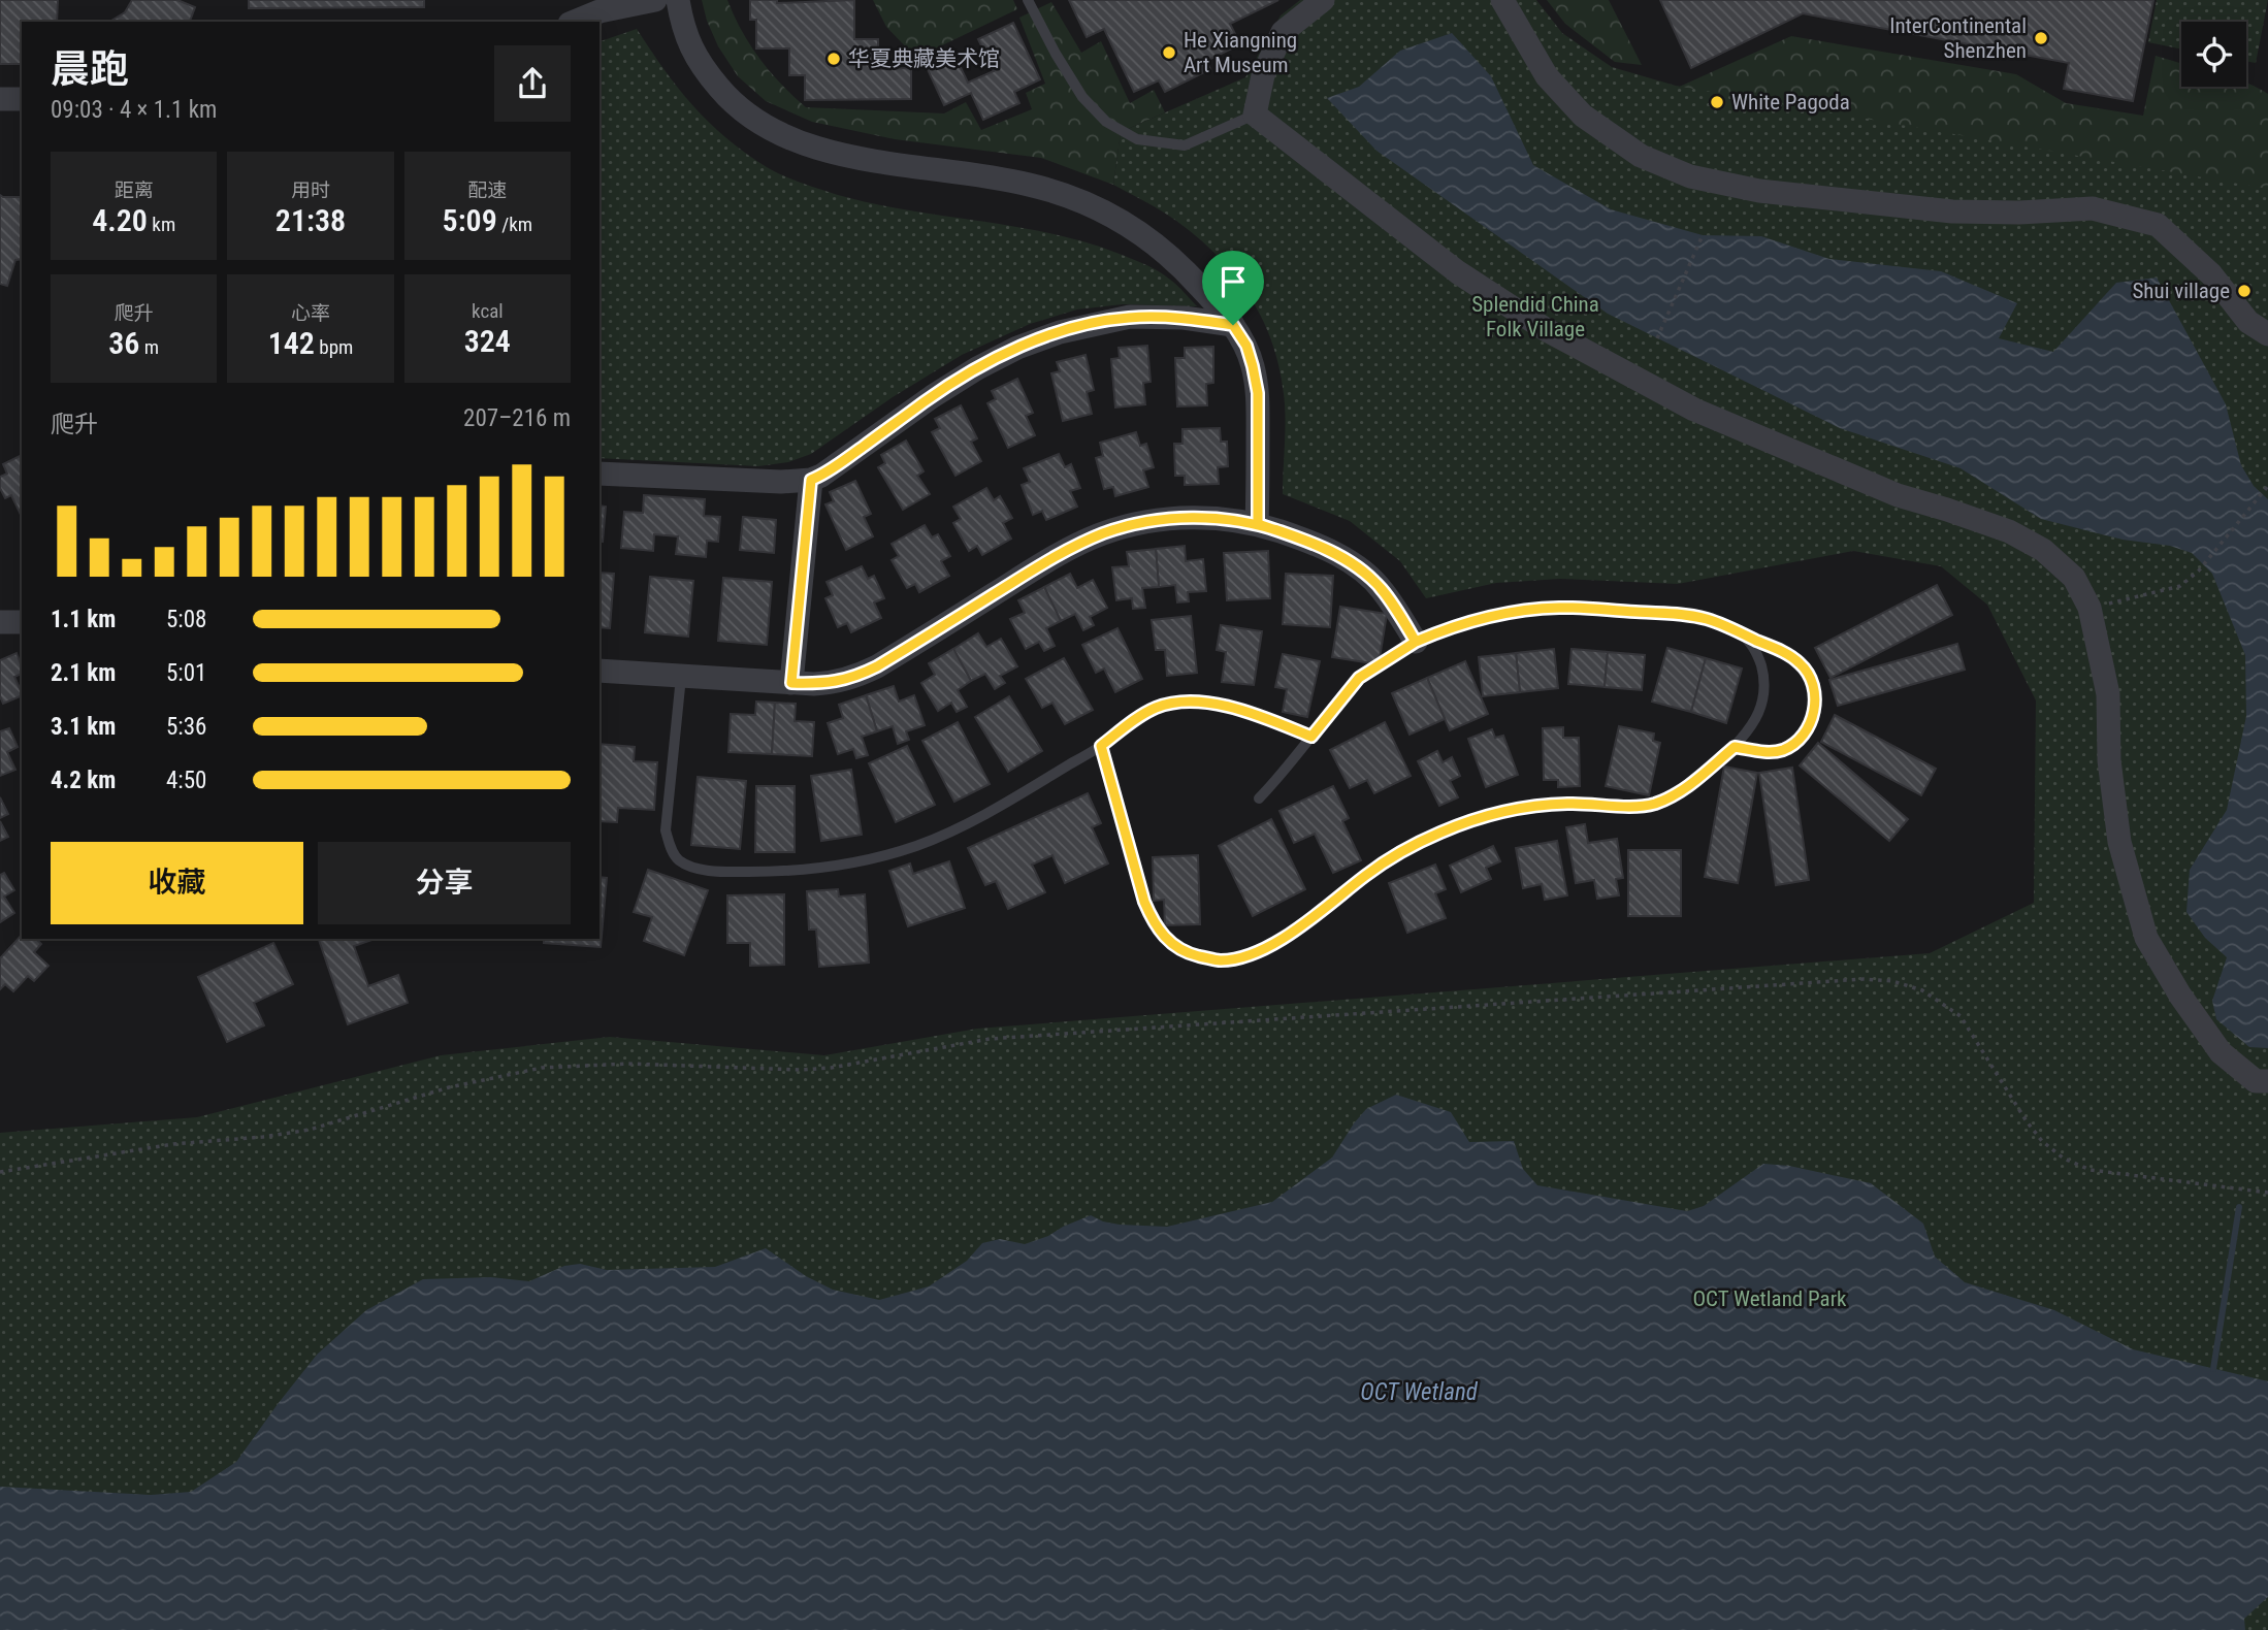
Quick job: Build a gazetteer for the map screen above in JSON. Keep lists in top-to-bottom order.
{
  "water": ["OCT Wetland"],
  "parks": ["Splendid China Folk Village", "OCT Wetland Park"],
  "places": [
    "InterContinental Shenzhen",
    "He Xiangning Art Museum",
    "华夏典藏美术馆",
    "White Pagoda",
    "Shui village"
  ],
  "page": {
    "heading": ["晨跑", "09:03 · 4 × 1.1 km"],
    "stats": [
      ["距离", "4.20 km"],
      ["用时", "21:38"],
      ["配速", "5:09 /km"],
      ["爬升", "36 m"],
      ["心率", "142 bpm"],
      ["kcal", "324"]
    ],
    "chart": ["爬升", "207–216 m"],
    "list": [
      {
        "name": "1.1 km",
        "note": "5:08"
      },
      {
        "name": "2.1 km",
        "note": "5:01"
      },
      {
        "name": "3.1 km",
        "note": "5:36"
      },
      {
        "name": "4.2 km",
        "note": "4:50"
      }
    ],
    "buttons": ["收藏", "分享"]
  }
}
